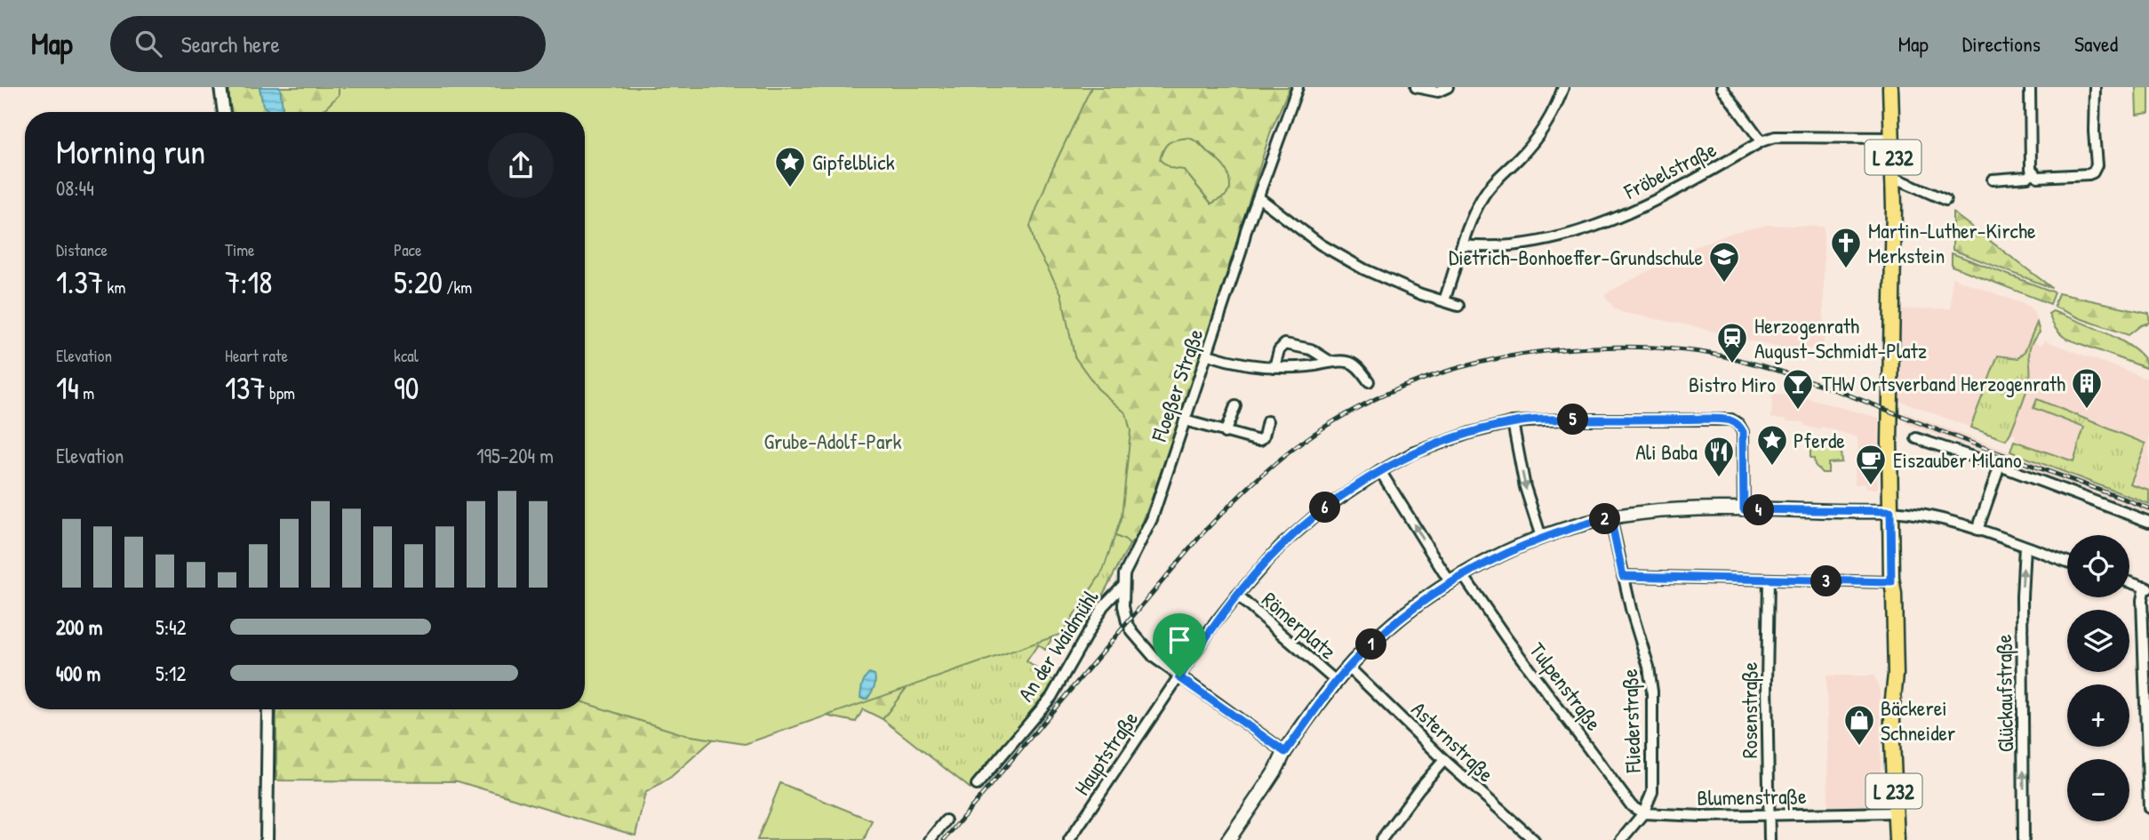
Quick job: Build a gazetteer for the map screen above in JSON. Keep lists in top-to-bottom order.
{
  "streets": {
    "main road": ["L 232"],
    "street": [
      "Fröbelstraße",
      "Floeßer Straße",
      "Römerplatz",
      "An der Waidmühl",
      "Tulpenstraße",
      "Glückaufstraße",
      "Rosenstraße",
      "Fliederstraße",
      "Asternstraße",
      "Hauptstraße",
      "Blumenstraße"
    ]
  },
  "crossings": [
    ["L 232", "Fröbelstraße"],
    ["L 232", "Blumenstraße"],
    ["Floeßer Straße", "An der Waidmühl"],
    ["Floeßer Straße", "Hauptstraße"],
    ["Römerplatz", "Hauptstraße"],
    ["Tulpenstraße", "Fliederstraße"],
    ["Tulpenstraße", "Blumenstraße"],
    ["Rosenstraße", "Blumenstraße"],
    ["Fliederstraße", "Blumenstraße"]
  ],
  "one_way": ["Glückaufstraße"],
  "parks": ["Grube-Adolf-Park"],
  "places": {
    "place": ["Gipfelblick", "Pferde"],
    "church": ["Martin-Luther-Kirche Merkstein"],
    "school or university": ["Dietrich-Bonhoeffer-Grundschule"],
    "station": ["Herzogenrath August-Schmidt-Platz"],
    "building": ["THW Ortsverband Herzogenrath"],
    "bar": ["Bistro Miro"],
    "restaurant": ["Ali Baba"],
    "cafe": ["Eiszauber Milano"],
    "shop": ["Bäckerei Schneider"]
  },
  "page": {
    "header": "Map",
    "search": "Search here",
    "nav": ["Map", "Directions", "Saved"],
    "heading": ["Morning run", "08:44"],
    "stats": [
      ["Distance", "1.37 km"],
      ["Time", "7:18"],
      ["Pace", "5:20 /km"],
      ["Elevation", "14 m"],
      ["Heart rate", "137 bpm"],
      ["kcal", "90"]
    ],
    "pins": [
      "5",
      "6",
      "4",
      "2",
      "3",
      "1"
    ],
    "chart": ["Elevation", "195–204 m"],
    "map_buttons": ["+", "−"],
    "list": [
      {
        "name": "200 m",
        "note": "5:42"
      },
      {
        "name": "400 m",
        "note": "5:12"
      }
    ]
  }
}
